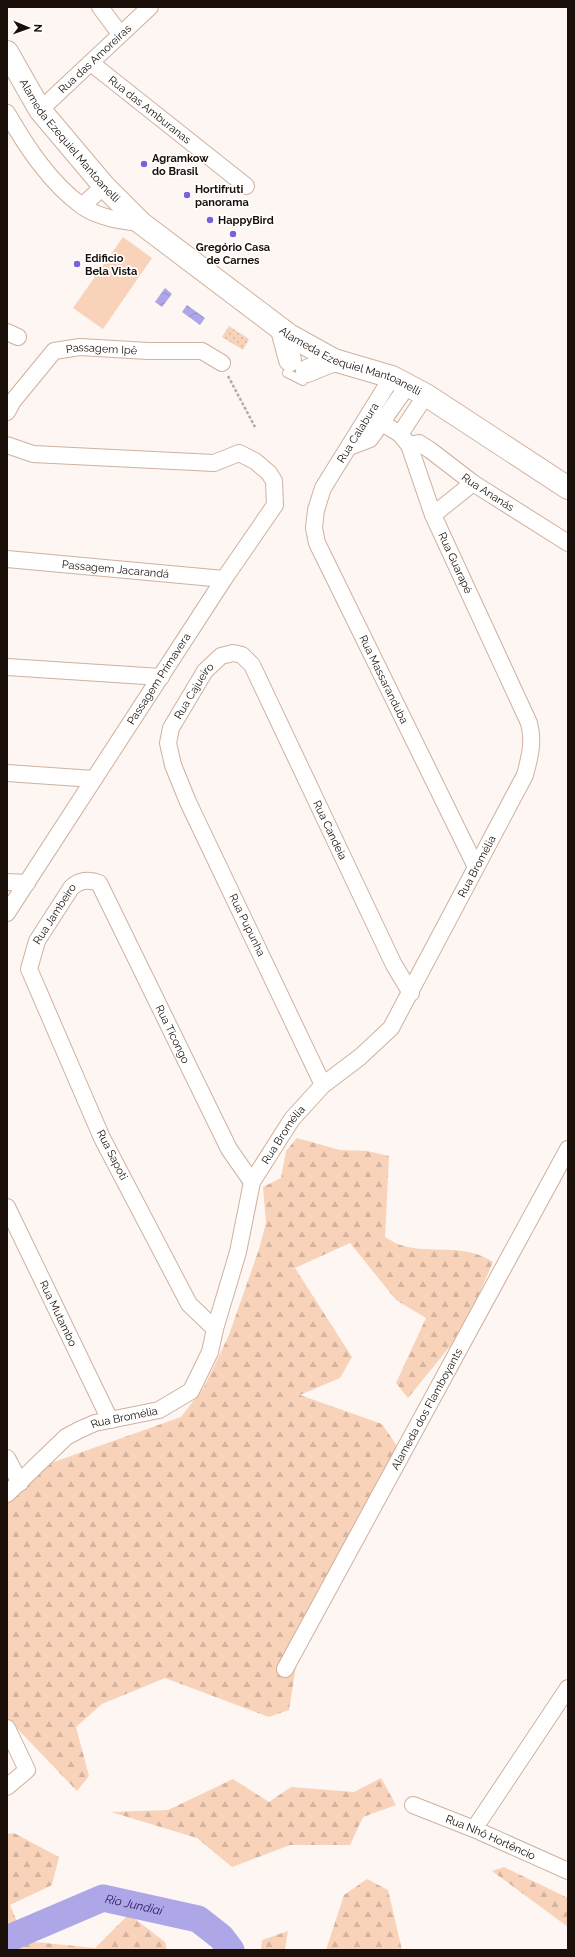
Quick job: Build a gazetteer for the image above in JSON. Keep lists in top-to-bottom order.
{
  "streets": {
    "main road": ["Alameda Ezequiel Mantoanelli"],
    "street": [
      "Rua das Amoreiras",
      "Rua das Amburanas",
      "Passagem Ipê",
      "Rua Calabura",
      "Rua Ananás",
      "Rua Guarapé",
      "Passagem Jacarandá",
      "Passagem Primavera",
      "Rua Massaranduba",
      "Rua Cajueiro",
      "Rua Candeia",
      "Rua Bromélia",
      "Rua Jambeiro",
      "Rua Pupunha",
      "Rua Ticongo",
      "Rua Sapoti",
      "Rua Mutambo",
      "Alameda dos Flamboyants",
      "Rua Nhô Hortêncio"
    ]
  },
  "crossings": [
    ["Rua das Amoreiras", "Rua das Amburanas"],
    ["Rua das Amoreiras", "Alameda Ezequiel Mantoanelli"],
    ["Alameda Ezequiel Mantoanelli", "Rua Calabura"],
    ["Rua Calabura", "Rua Massaranduba"],
    ["Rua Ananás", "Rua Guarapé"],
    ["Rua Guarapé", "Rua Bromélia"],
    ["Passagem Jacarandá", "Passagem Primavera"],
    ["Rua Massaranduba", "Rua Bromélia"],
    ["Rua Cajueiro", "Rua Candeia"],
    ["Rua Cajueiro", "Rua Pupunha"],
    ["Rua Candeia", "Rua Bromélia"],
    ["Rua Bromélia", "Rua Pupunha"],
    ["Rua Bromélia", "Rua Ticongo"],
    ["Rua Bromélia", "Rua Sapoti"],
    ["Rua Bromélia", "Rua Mutambo"],
    ["Rua Jambeiro", "Rua Ticongo"],
    ["Rua Jambeiro", "Rua Sapoti"]
  ],
  "water": ["Rio Jundiaí"],
  "places": [
    "Agramkow do Brasil",
    "Hortifruti panorama",
    "HappyBird",
    "Gregório Casa de Carnes",
    "Edificio Bela Vista"
  ],
  "north": "right"
}
